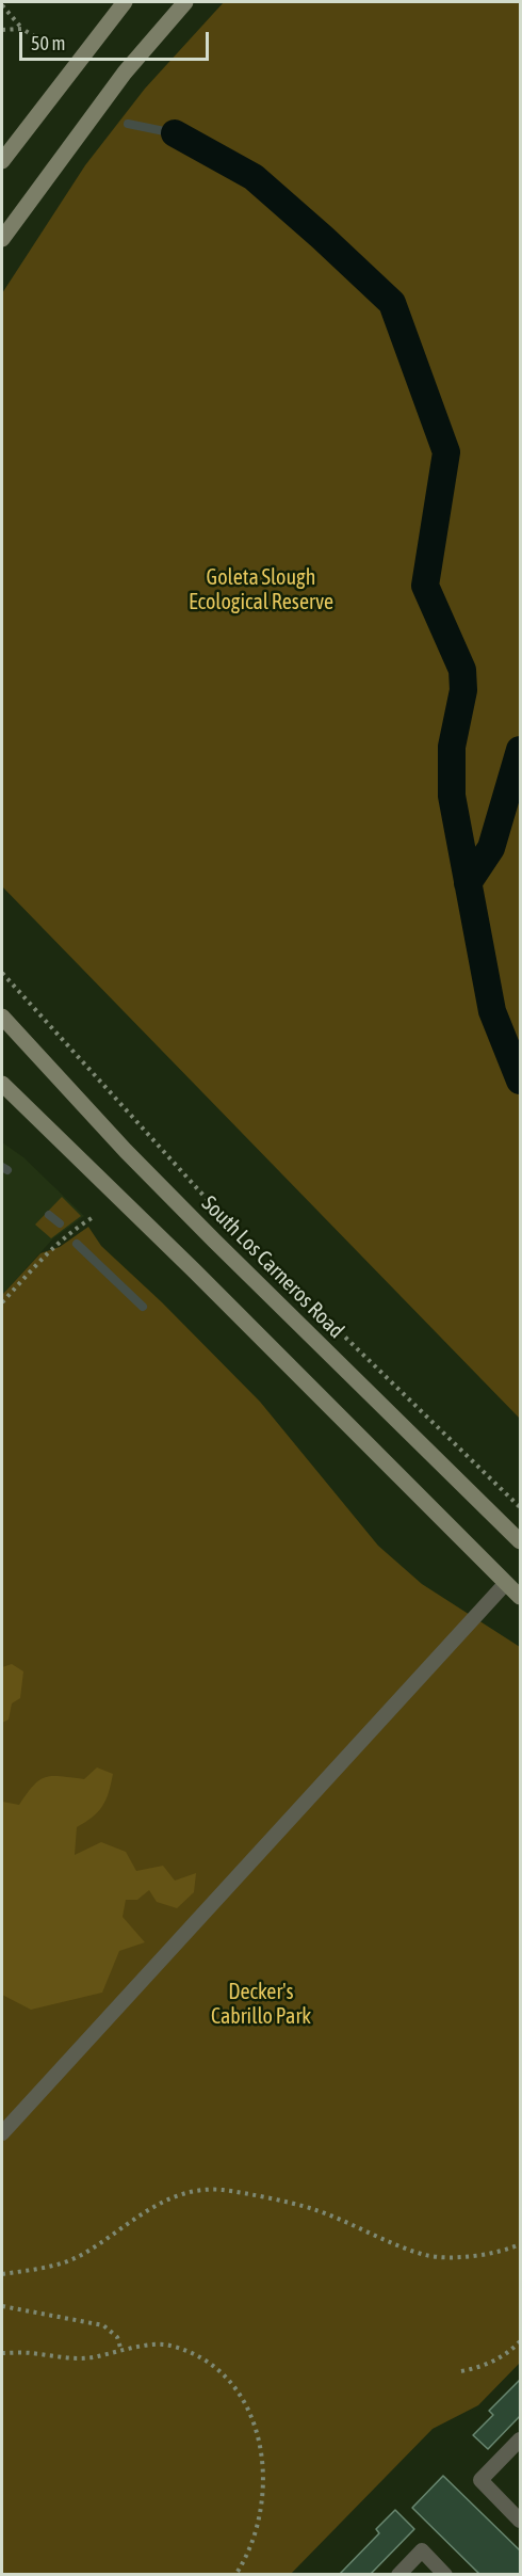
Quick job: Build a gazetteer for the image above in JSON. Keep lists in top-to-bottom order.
{
  "streets": {
    "main road": ["South Los Carneros Road"]
  },
  "parks": ["Goleta Slough Ecological Reserve", "Decker's Cabrillo Park"],
  "scale_bar": "50 m"
}
